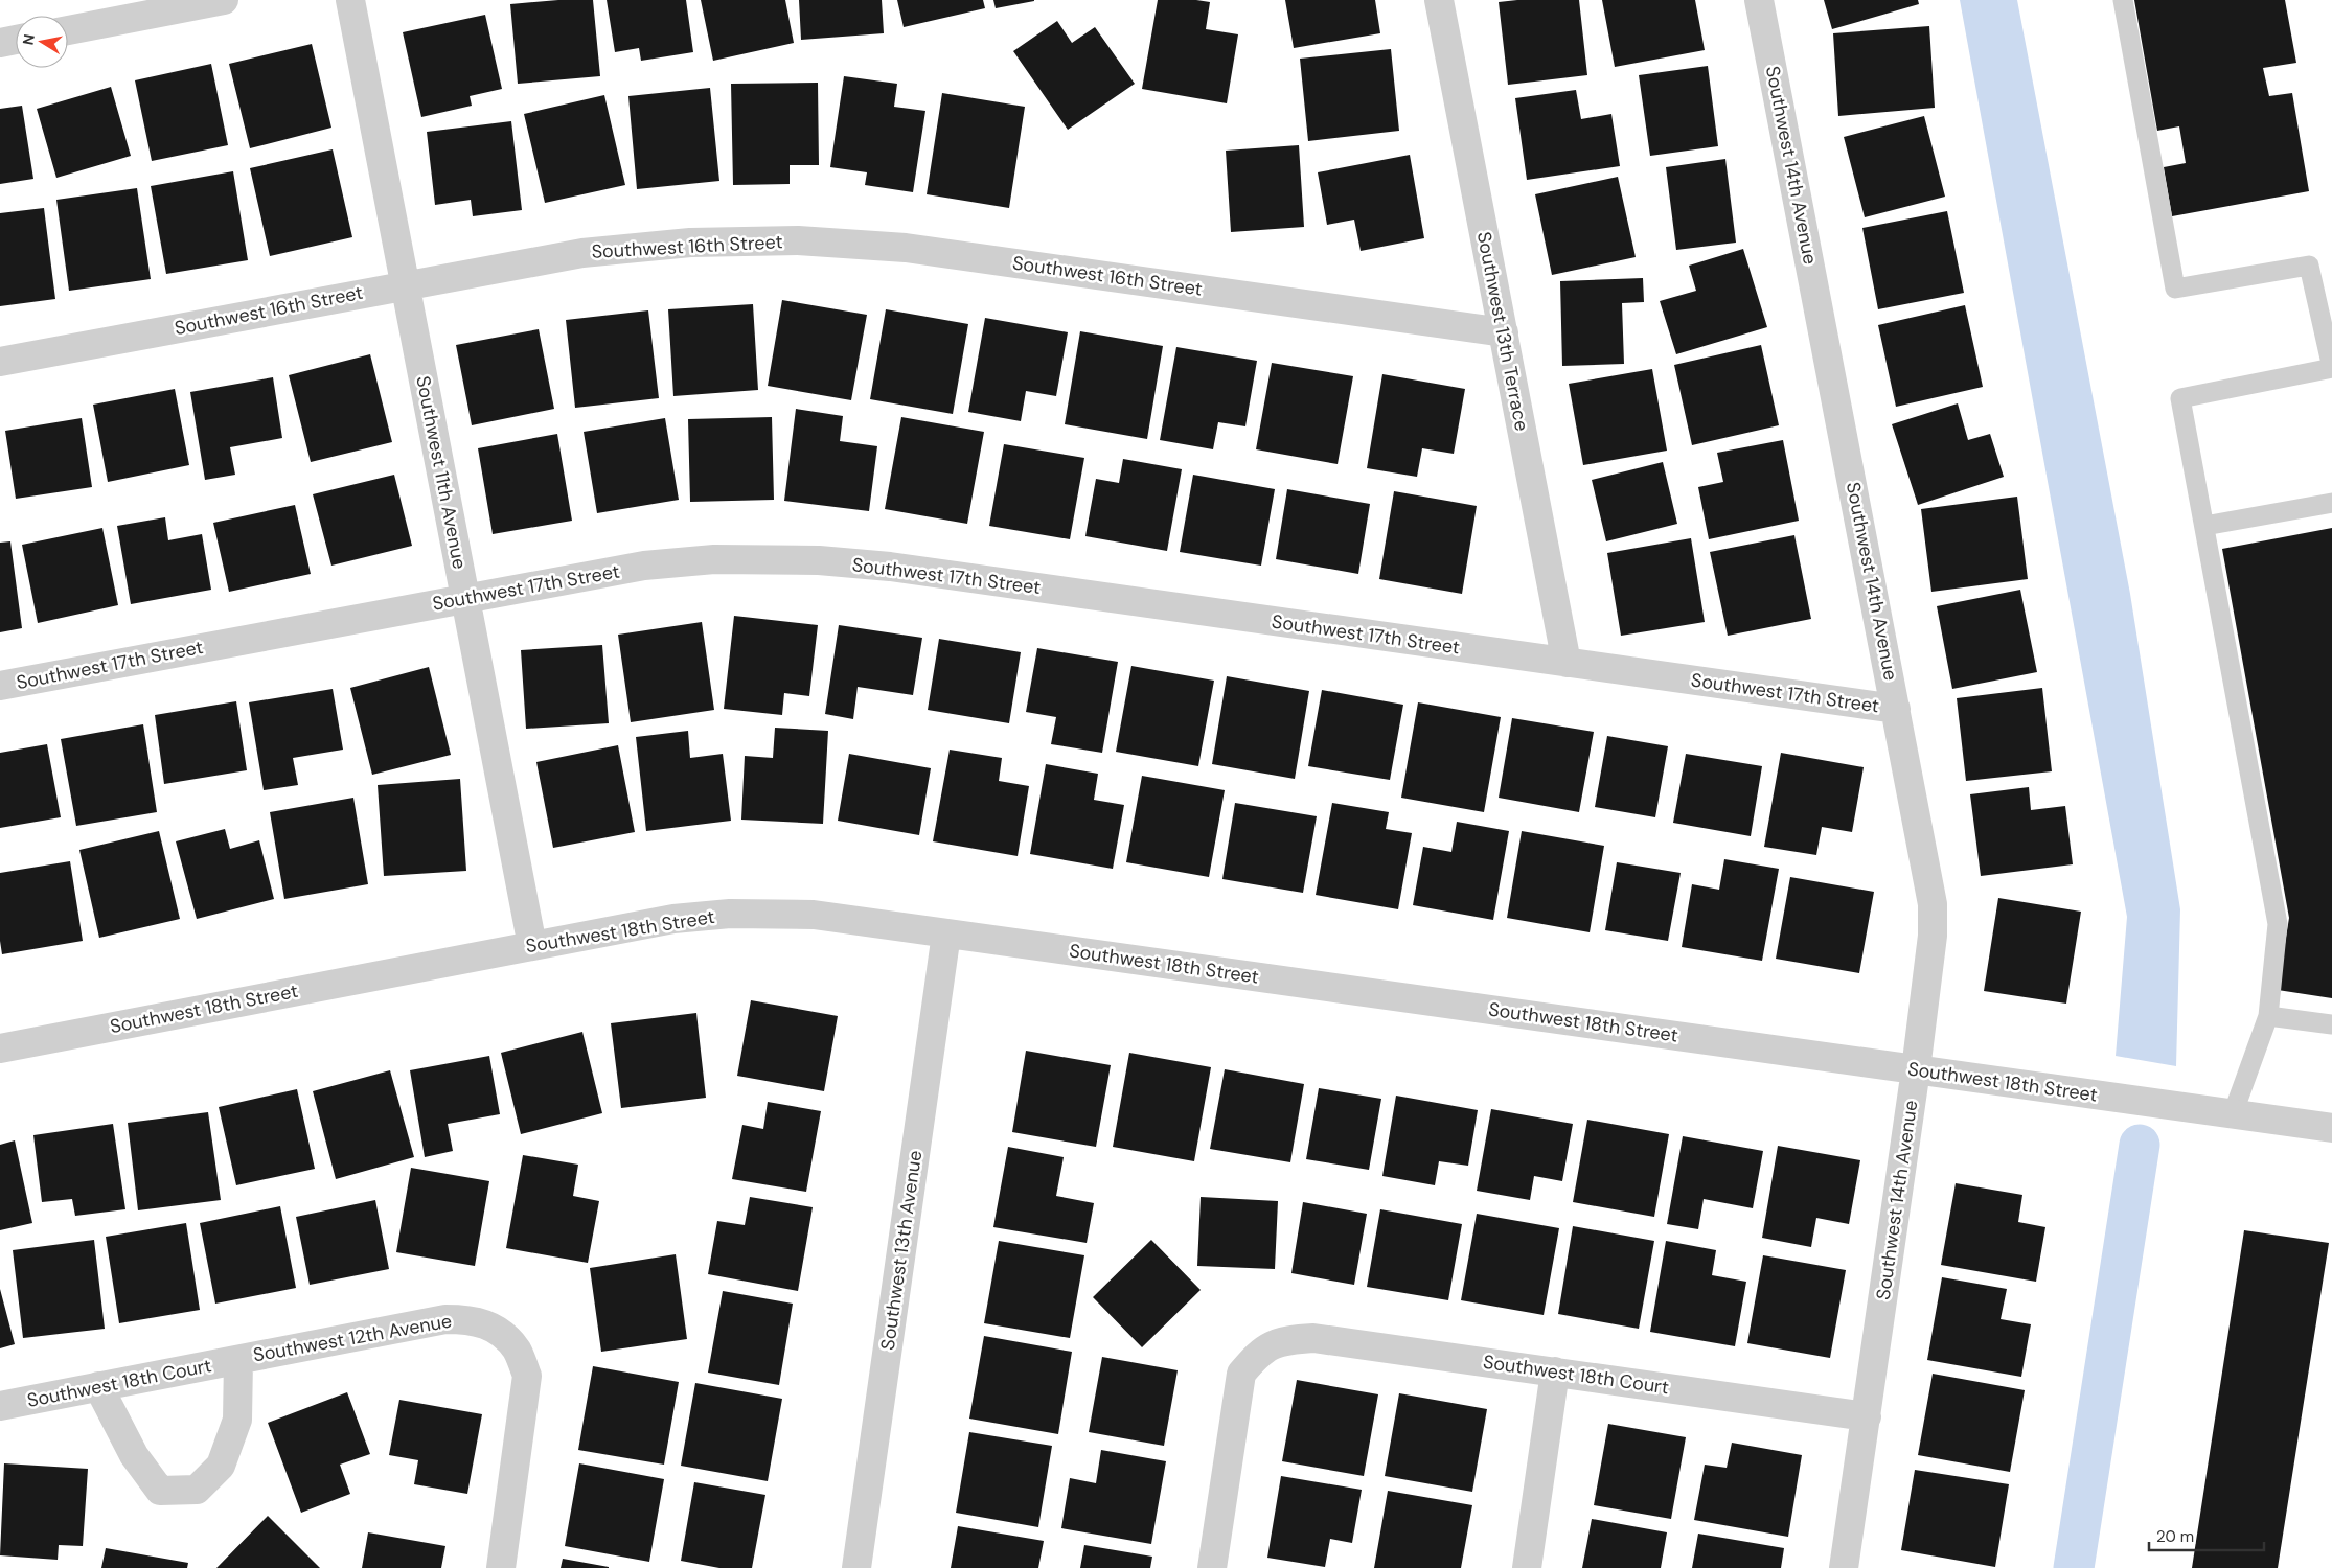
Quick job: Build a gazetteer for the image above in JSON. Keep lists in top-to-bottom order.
{
  "streets": {
    "street": [
      "Southwest 14th Avenue",
      "Southwest 16th Street",
      "Southwest 13th Terrace",
      "Southwest 11th Avenue",
      "Southwest 17th Street",
      "Southwest 18th Street",
      "Southwest 13th Avenue",
      "Southwest 12th Avenue",
      "Southwest 18th Court"
    ]
  },
  "crossings": [
    ["Southwest 14th Avenue", "Southwest 17th Street"],
    ["Southwest 14th Avenue", "Southwest 18th Street"],
    ["Southwest 14th Avenue", "Southwest 18th Court"],
    ["Southwest 16th Street", "Southwest 13th Terrace"],
    ["Southwest 16th Street", "Southwest 11th Avenue"],
    ["Southwest 13th Terrace", "Southwest 17th Street"],
    ["Southwest 11th Avenue", "Southwest 17th Street"],
    ["Southwest 11th Avenue", "Southwest 18th Street"],
    ["Southwest 18th Street", "Southwest 13th Avenue"],
    ["Southwest 12th Avenue", "Southwest 18th Court"]
  ],
  "scale_bar": "20 m",
  "north": "left"
}
